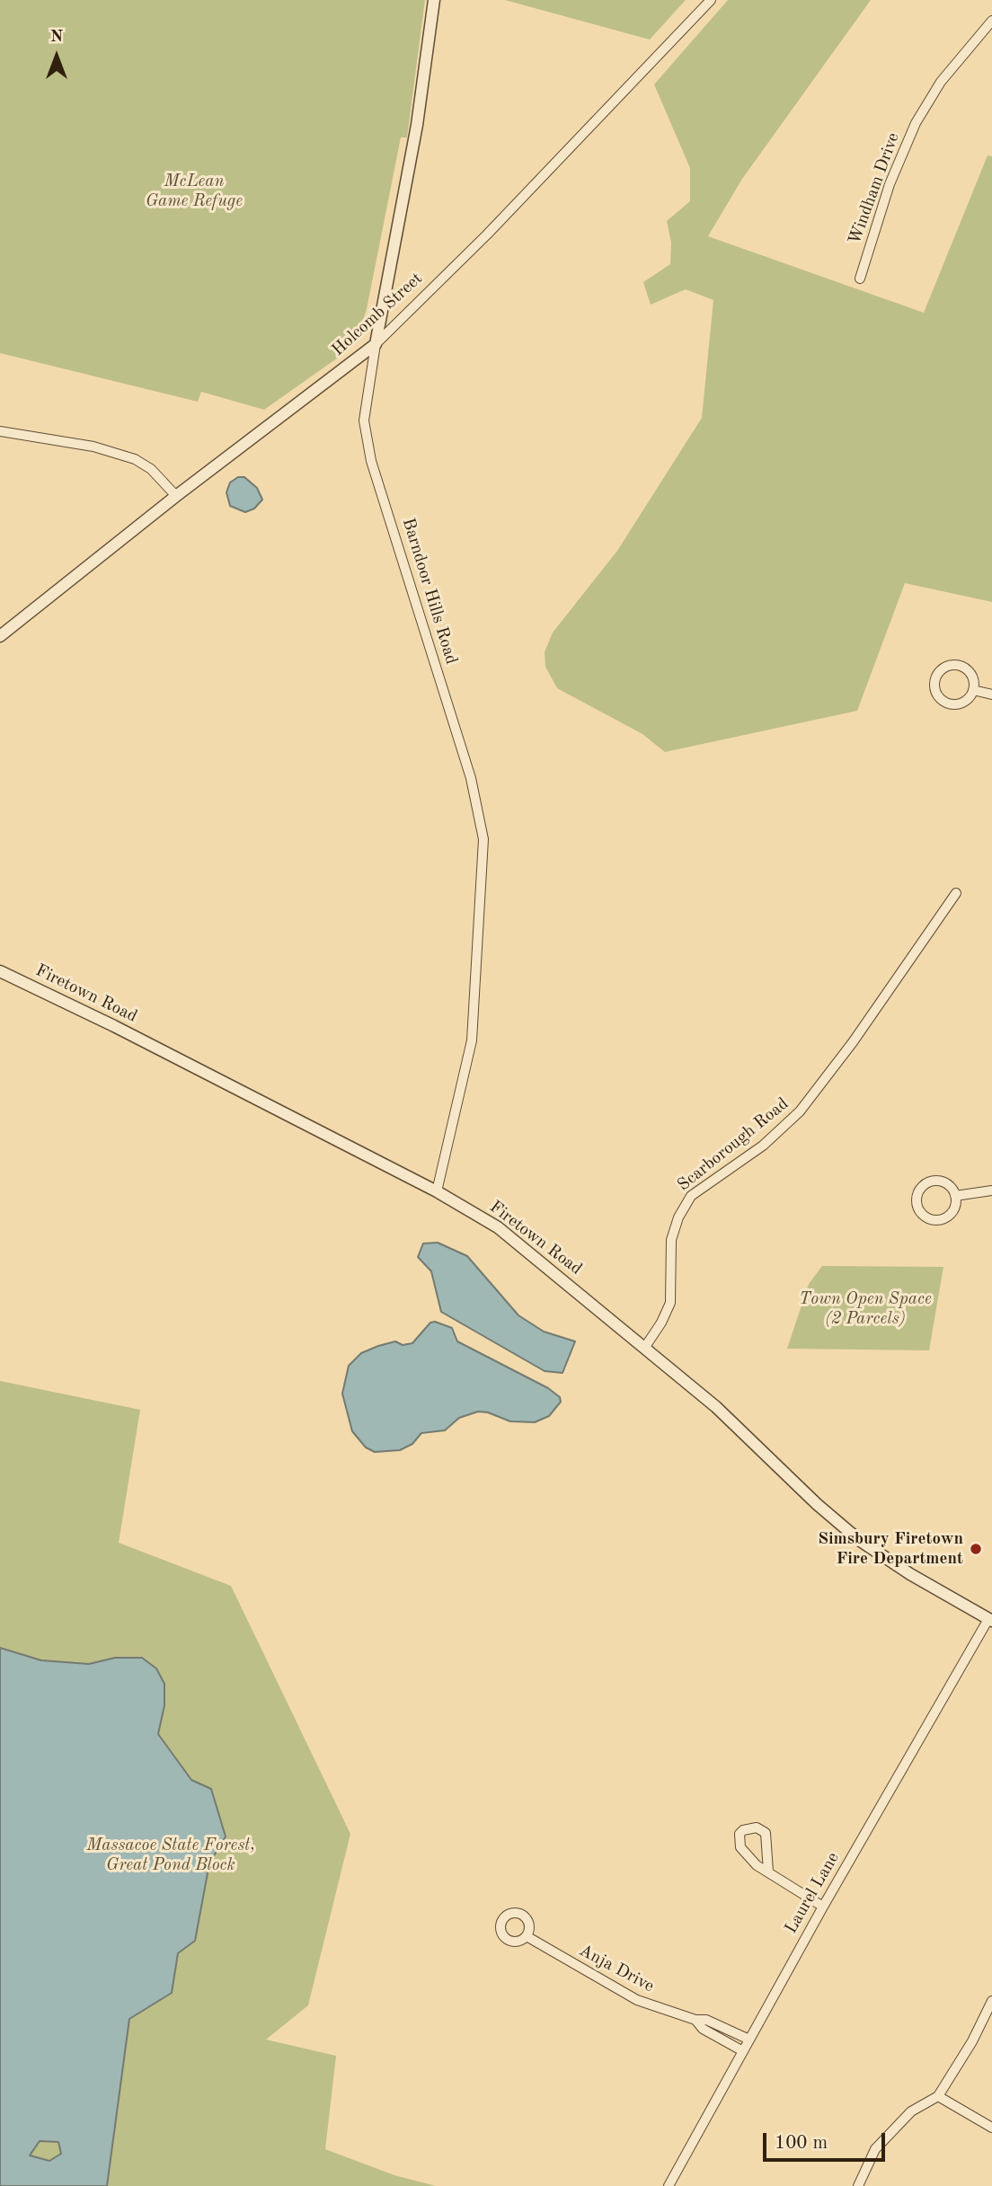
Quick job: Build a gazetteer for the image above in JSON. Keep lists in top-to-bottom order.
{
  "streets": {
    "street": [
      "Windham Drive",
      "Holcomb Street",
      "Barndoor Hills Road",
      "Firetown Road",
      "Scarborough Road",
      "Laurel Lane",
      "Anja Drive"
    ]
  },
  "crossings": [
    ["Holcomb Street", "Barndoor Hills Road"],
    ["Barndoor Hills Road", "Firetown Road"],
    ["Firetown Road", "Scarborough Road"],
    ["Firetown Road", "Laurel Lane"],
    ["Laurel Lane", "Anja Drive"]
  ],
  "parks": ["McLean Game Refuge", "Town Open Space (2 Parcels)", "Massacoe State Forest, Great Pond Block"],
  "places": ["Simsbury Firetown Fire Department"],
  "scale_bar": "100 m",
  "north": "top"
}
